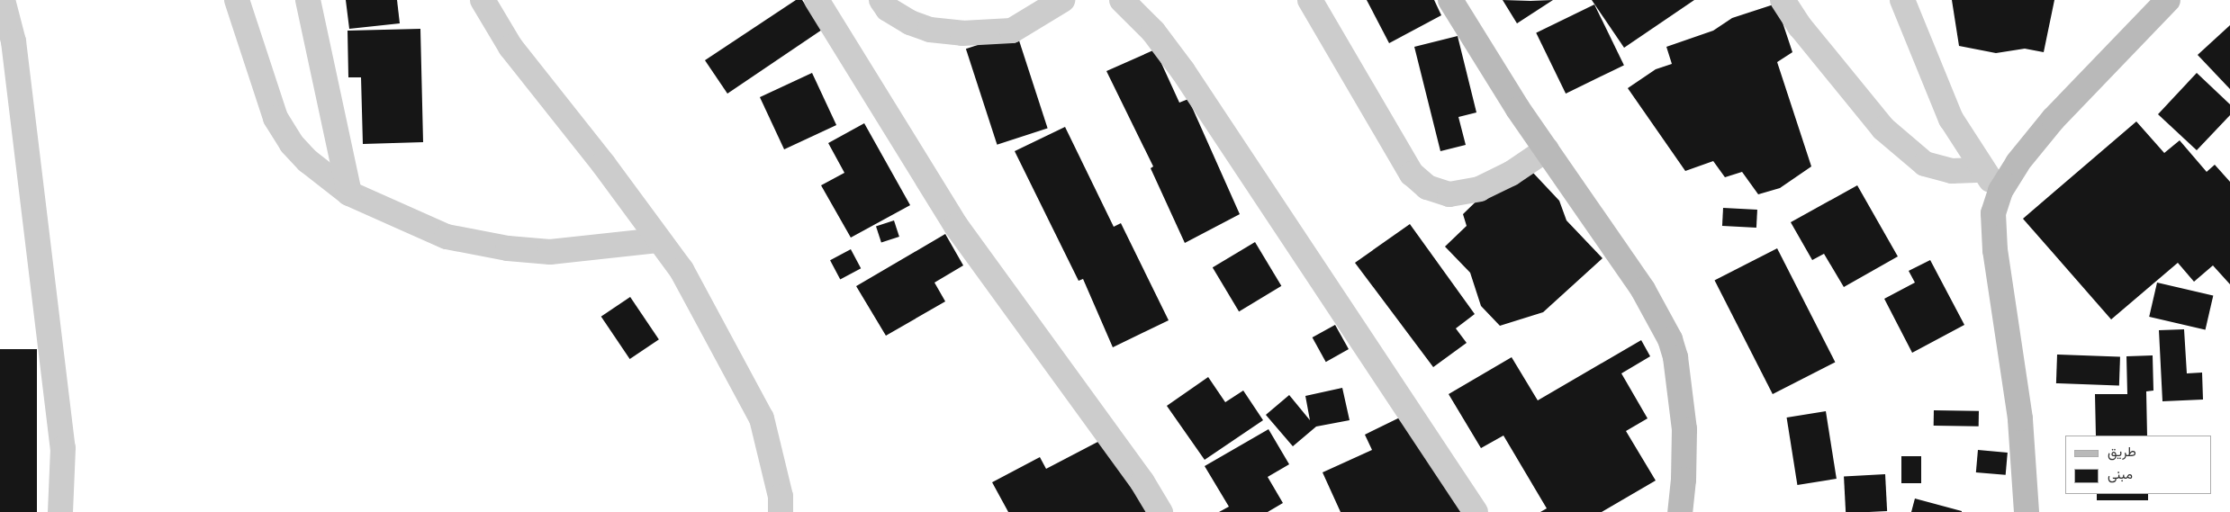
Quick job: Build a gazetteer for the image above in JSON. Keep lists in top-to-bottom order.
{
  "legend": ["طريق", "مبنى"]
}
